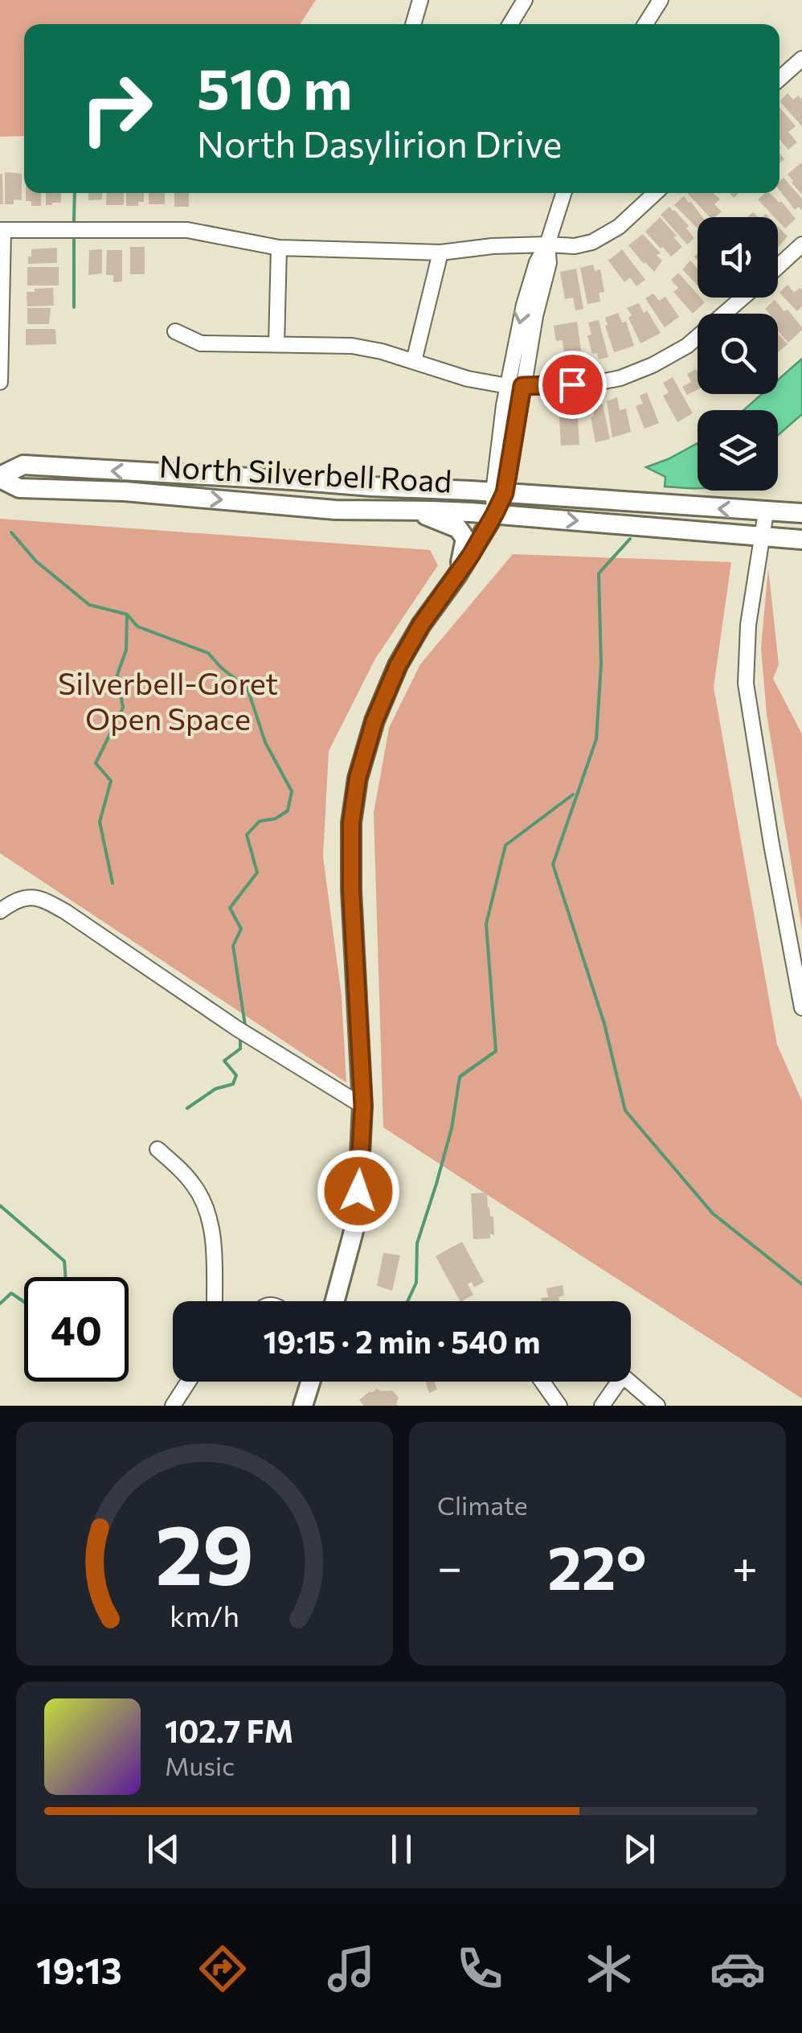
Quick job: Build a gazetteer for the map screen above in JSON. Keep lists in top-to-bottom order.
{
  "streets": {
    "main road": ["North Silverbell Road"]
  },
  "parks": ["Silverbell-Goret Open Space"],
  "page": {
    "turn": ["510 m", "North Dasylirion Drive"],
    "limit": "40",
    "trip": "19:15 · 2 min · 540 m",
    "tile": "Climate",
    "heat": ["−", "22°", "+"],
    "song": ["102.7 FM", "Music"],
    "tabs": "19:13",
    "gauge": ["29", "km/h"]
  }
}
